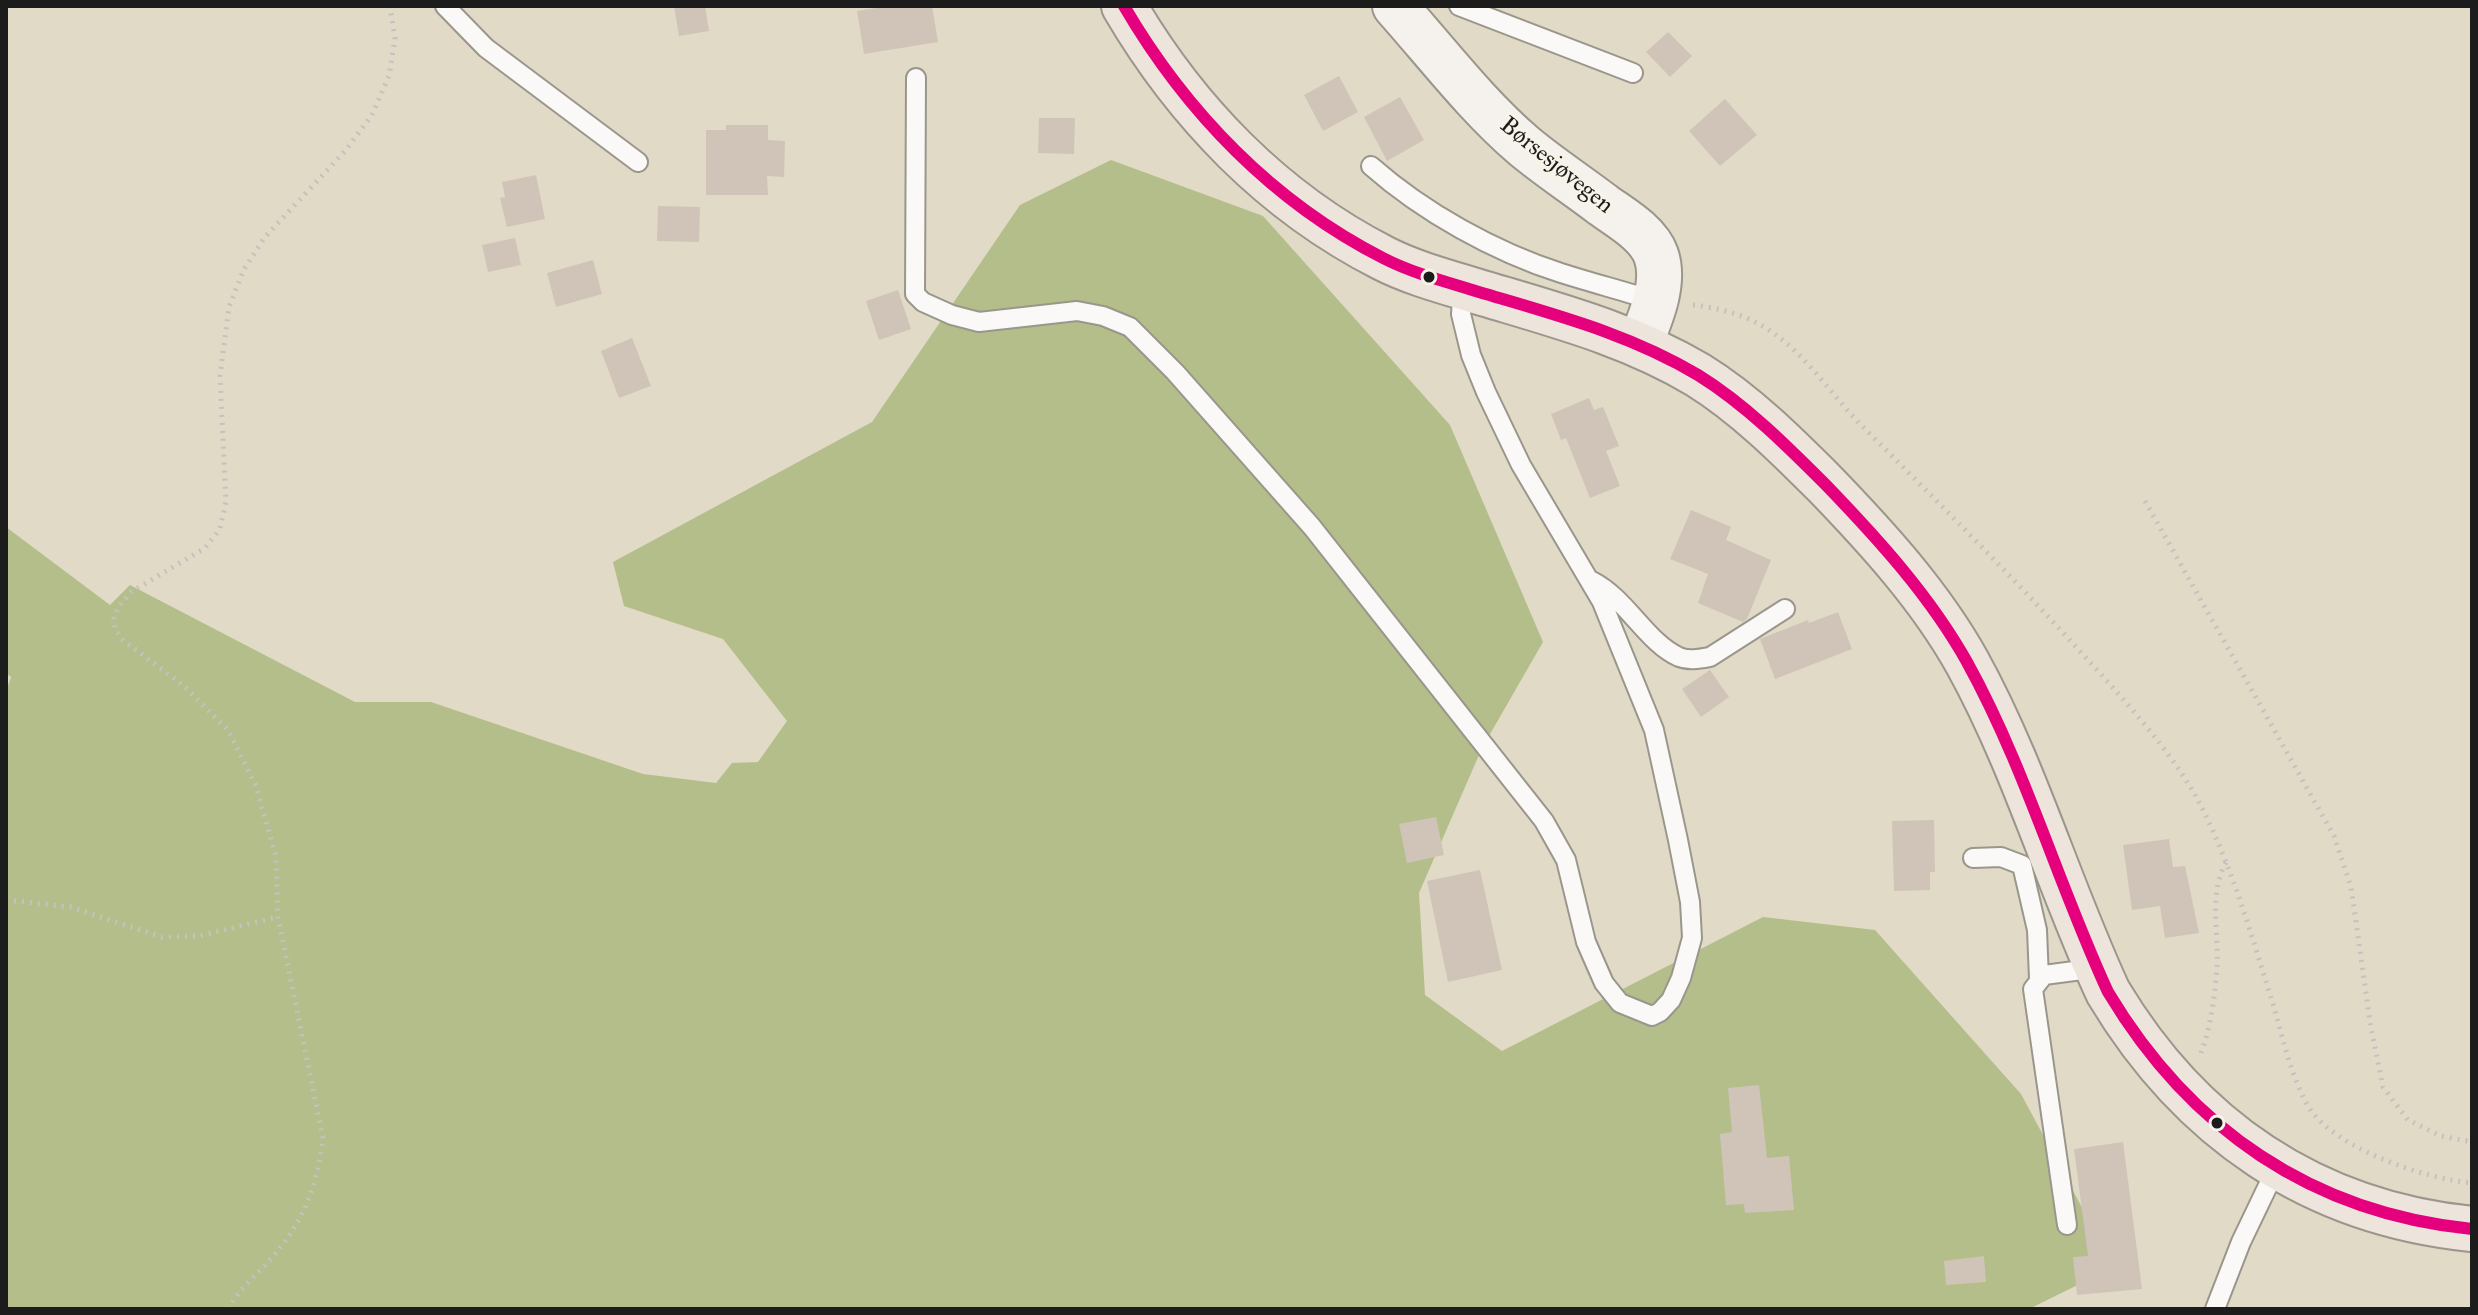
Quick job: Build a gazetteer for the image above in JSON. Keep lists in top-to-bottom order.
{
  "streets": {
    "main road": ["Børsesjøvegen"]
  }
}
